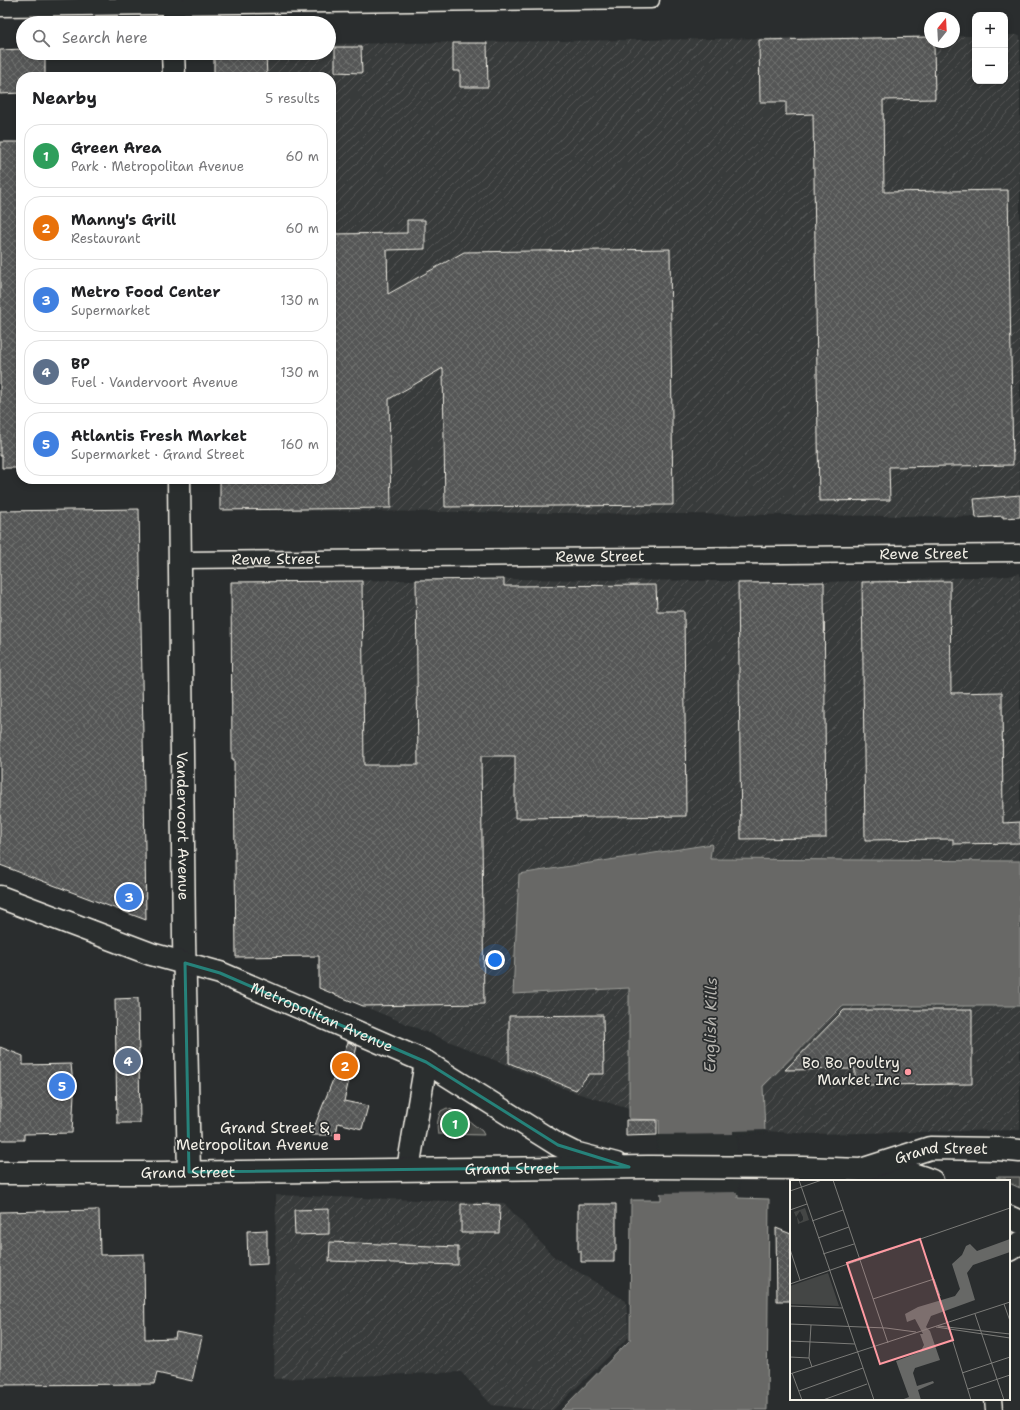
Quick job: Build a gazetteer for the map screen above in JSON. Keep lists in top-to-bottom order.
{
  "streets": {
    "main road": ["Vandervoort Avenue", "Metropolitan Avenue", "Grand Street"],
    "street": ["Rewe Street"]
  },
  "crossings": [
    ["Rewe Street", "Vandervoort Avenue"],
    ["Vandervoort Avenue", "Metropolitan Avenue"],
    ["Vandervoort Avenue", "Grand Street"],
    ["Metropolitan Avenue", "Grand Street"]
  ],
  "water": ["English Kills"],
  "places": {
    "other": ["Bo Bo Poultry Market Inc"],
    "transit": ["Grand Street & Metropolitan Avenue"]
  },
  "north": "top",
  "page": {
    "map_buttons": ["+", "−"],
    "search": "Search here",
    "heading": ["Nearby", "5 results"],
    "list": [
      {
        "mark": "1",
        "name": "Green Area",
        "note": "Park · Metropolitan Avenue",
        "value": "60 m"
      },
      {
        "mark": "2",
        "name": "Manny's Grill",
        "note": "Restaurant",
        "value": "60 m"
      },
      {
        "mark": "3",
        "name": "Metro Food Center",
        "note": "Supermarket",
        "value": "130 m"
      },
      {
        "mark": "4",
        "name": "BP",
        "note": "Fuel · Vandervoort Avenue",
        "value": "130 m"
      },
      {
        "mark": "5",
        "name": "Atlantis Fresh Market",
        "note": "Supermarket · Grand Street",
        "value": "160 m"
      }
    ],
    "pins": [
      "3",
      "4",
      "2",
      "5",
      "1"
    ]
  }
}
